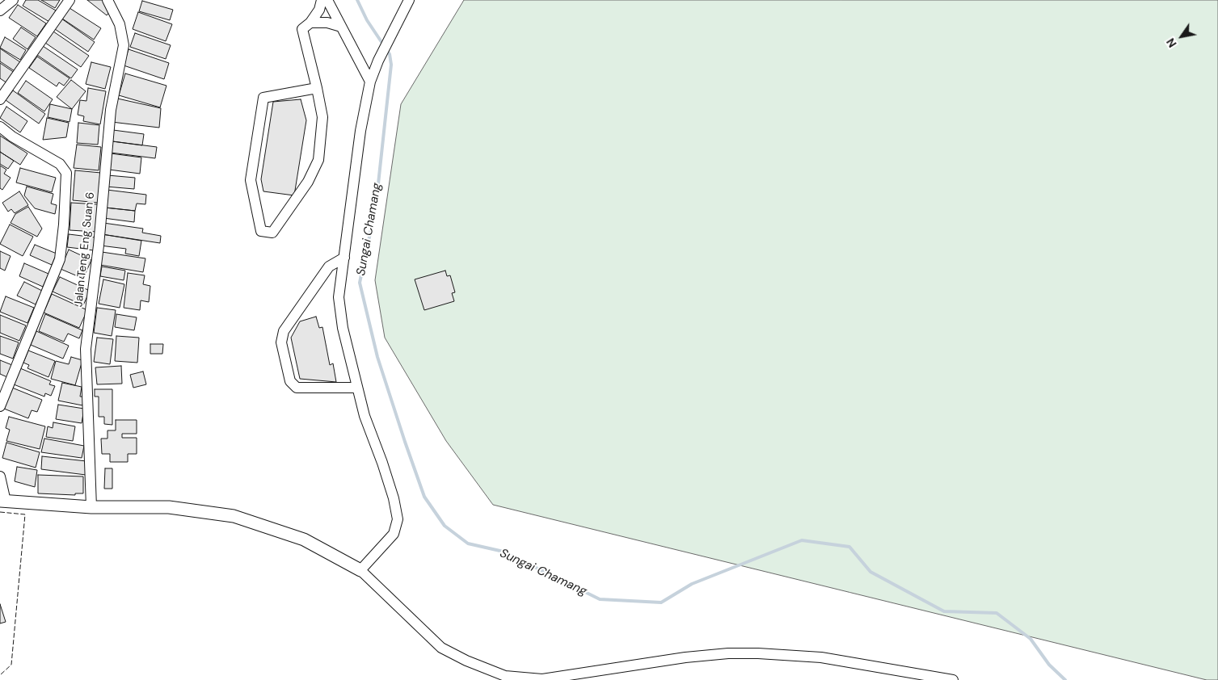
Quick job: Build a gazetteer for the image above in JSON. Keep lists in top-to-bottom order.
{
  "streets": {
    "street": ["Jalan Teng Eng Suan 6"]
  },
  "water": ["Sungai Chamang"],
  "north": "bottom left"
}
